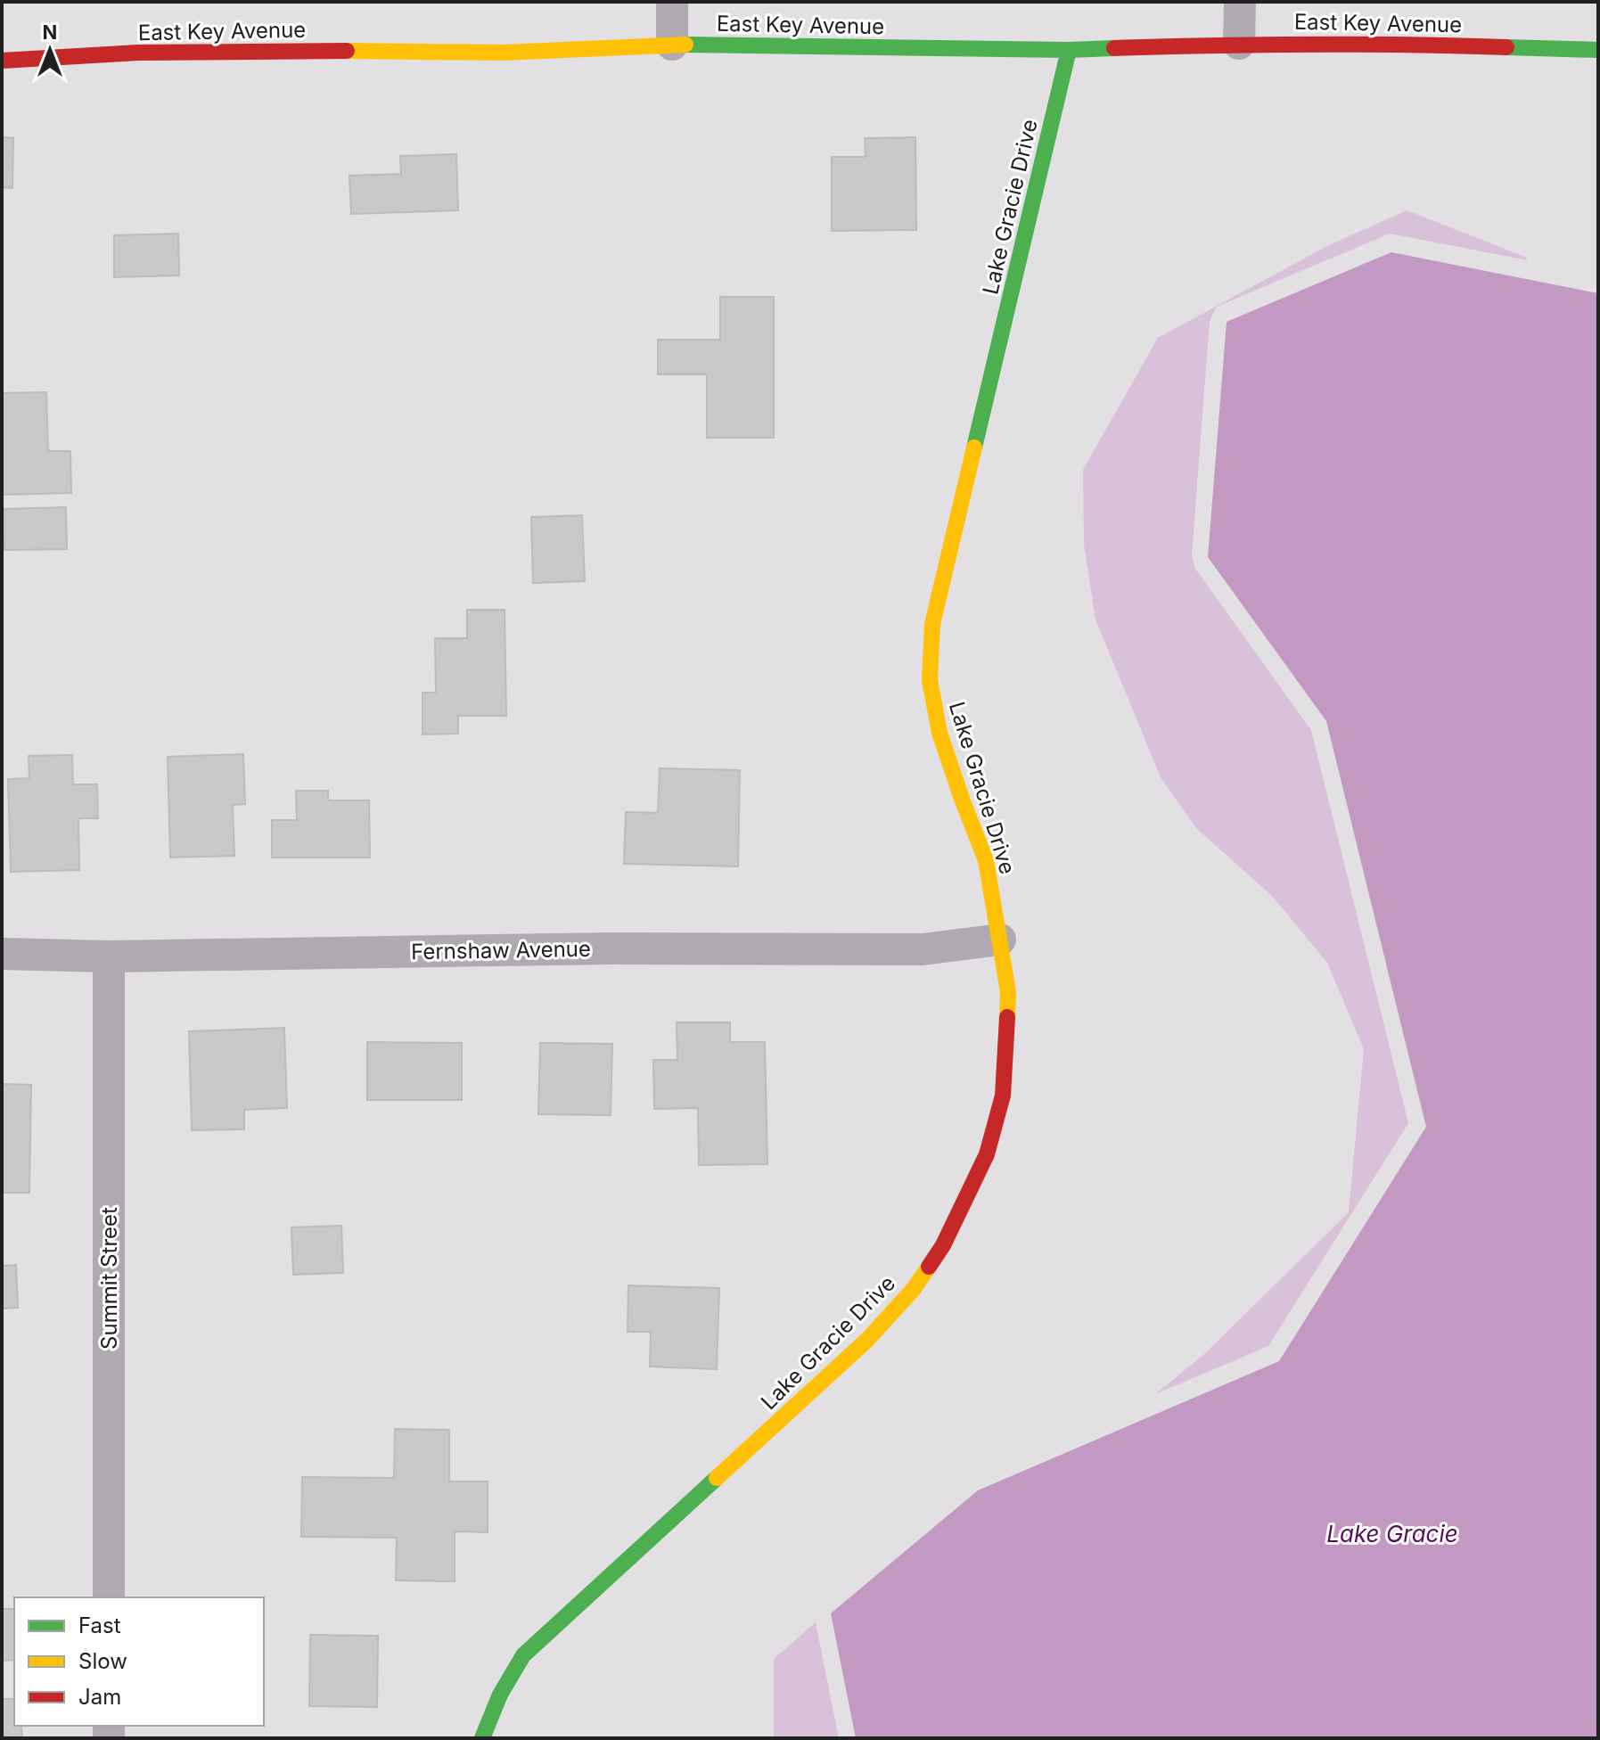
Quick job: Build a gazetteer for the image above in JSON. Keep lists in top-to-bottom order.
{
  "streets": {
    "street": [
      "East Key Avenue",
      "Lake Gracie Drive",
      "Fernshaw Avenue",
      "Summit Street"
    ]
  },
  "crossings": [
    ["East Key Avenue", "Lake Gracie Drive"],
    ["Lake Gracie Drive", "Fernshaw Avenue"],
    ["Fernshaw Avenue", "Summit Street"]
  ],
  "water": ["Lake Gracie"],
  "legend": ["Fast", "Slow", "Jam"],
  "north": "top"
}
